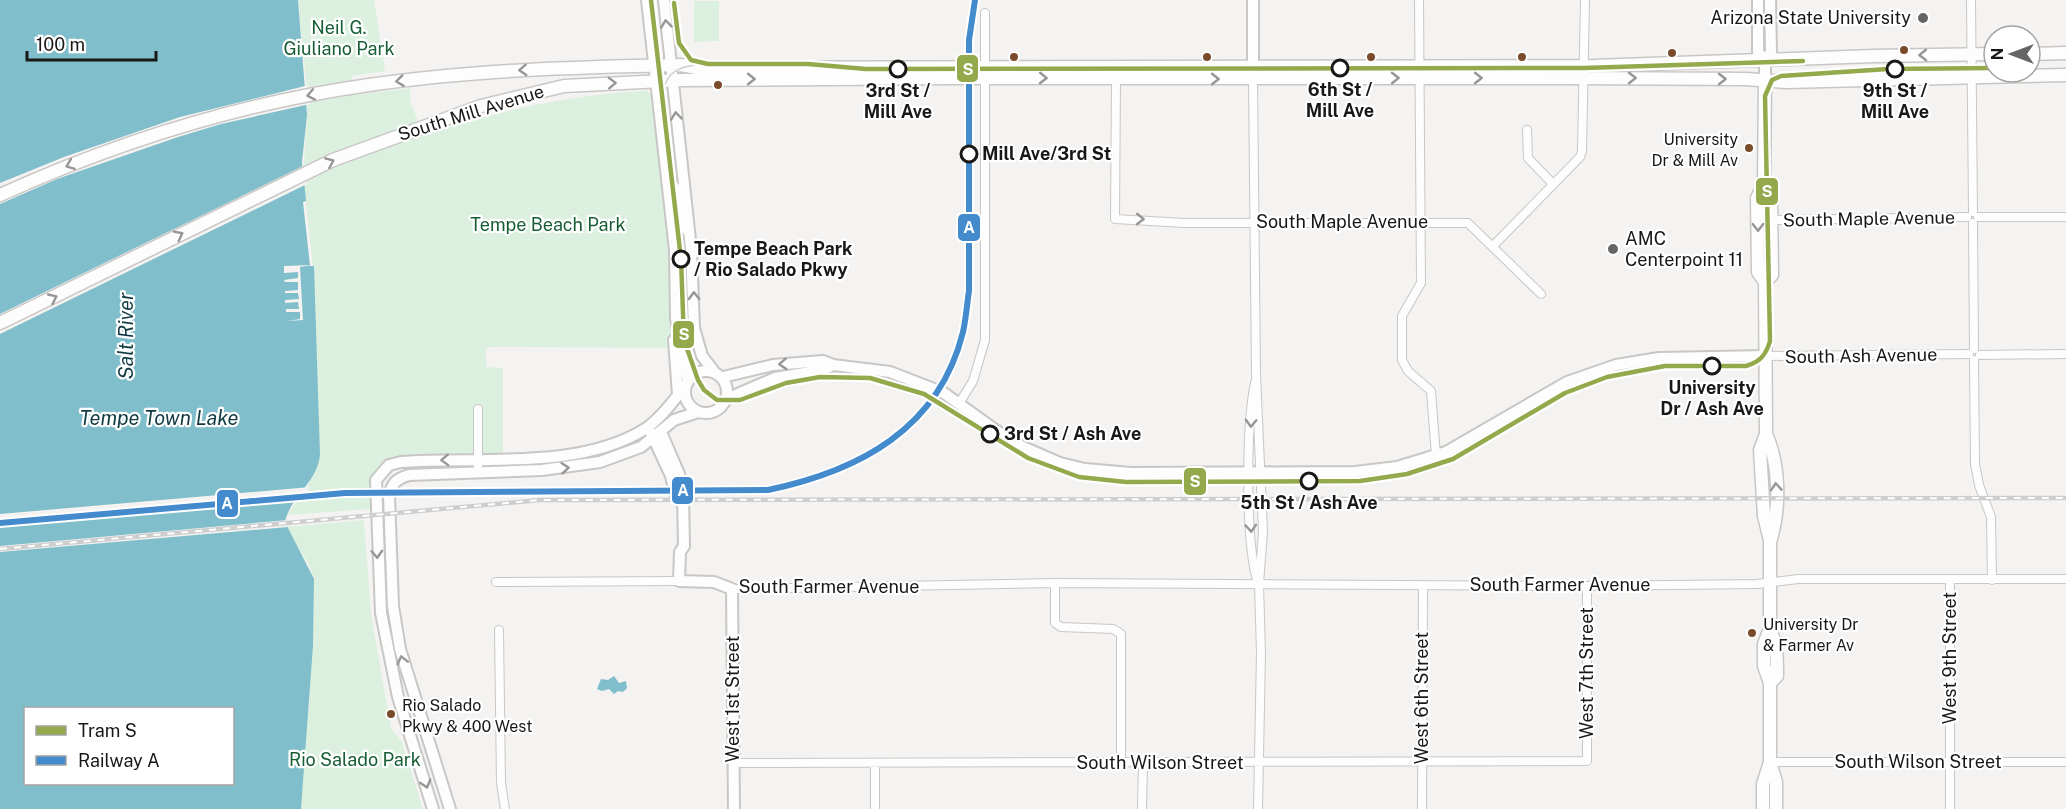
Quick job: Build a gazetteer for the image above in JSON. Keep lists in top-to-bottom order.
{
  "streets": {
    "main road": [
      "South Mill Avenue",
      "South Ash Avenue",
      "South Farmer Avenue",
      "West 1st Street"
    ],
    "street": [
      "South Maple Avenue",
      "West 9th Street",
      "West 7th Street",
      "West 6th Street",
      "South Wilson Street"
    ]
  },
  "crossings": [
    ["South Mill Avenue", "South Maple Avenue"],
    ["South Farmer Avenue", "West 9th Street"],
    ["South Farmer Avenue", "West 7th Street"],
    ["South Farmer Avenue", "West 6th Street"],
    ["South Farmer Avenue", "West 1st Street"],
    ["West 9th Street", "South Wilson Street"],
    ["West 7th Street", "South Wilson Street"],
    ["West 6th Street", "South Wilson Street"],
    ["West 1st Street", "South Wilson Street"]
  ],
  "water": ["Salt River", "Tempe Town Lake"],
  "parks": ["Neil G. Giuliano Park", "Tempe Beach Park", "Rio Salado Park"],
  "places": [
    "Arizona State University",
    "6th St / Mill Ave",
    "3rd St / Mill Ave",
    "9th St / Mill Ave",
    "University Dr & Mill Av",
    "Mill Ave/3rd St",
    "AMC Centerpoint 11",
    "Tempe Beach Park / Rio Salado Pkwy",
    "University Dr / Ash Ave",
    "3rd St / Ash Ave",
    "5th St / Ash Ave",
    "University Dr & Farmer Av",
    "Rio Salado Pkwy & 400 West"
  ],
  "lines": ["tram line S", "rail line A"],
  "legend": ["Tram S", "Railway A"],
  "scale_bar": "100 m",
  "north": "left"
}
